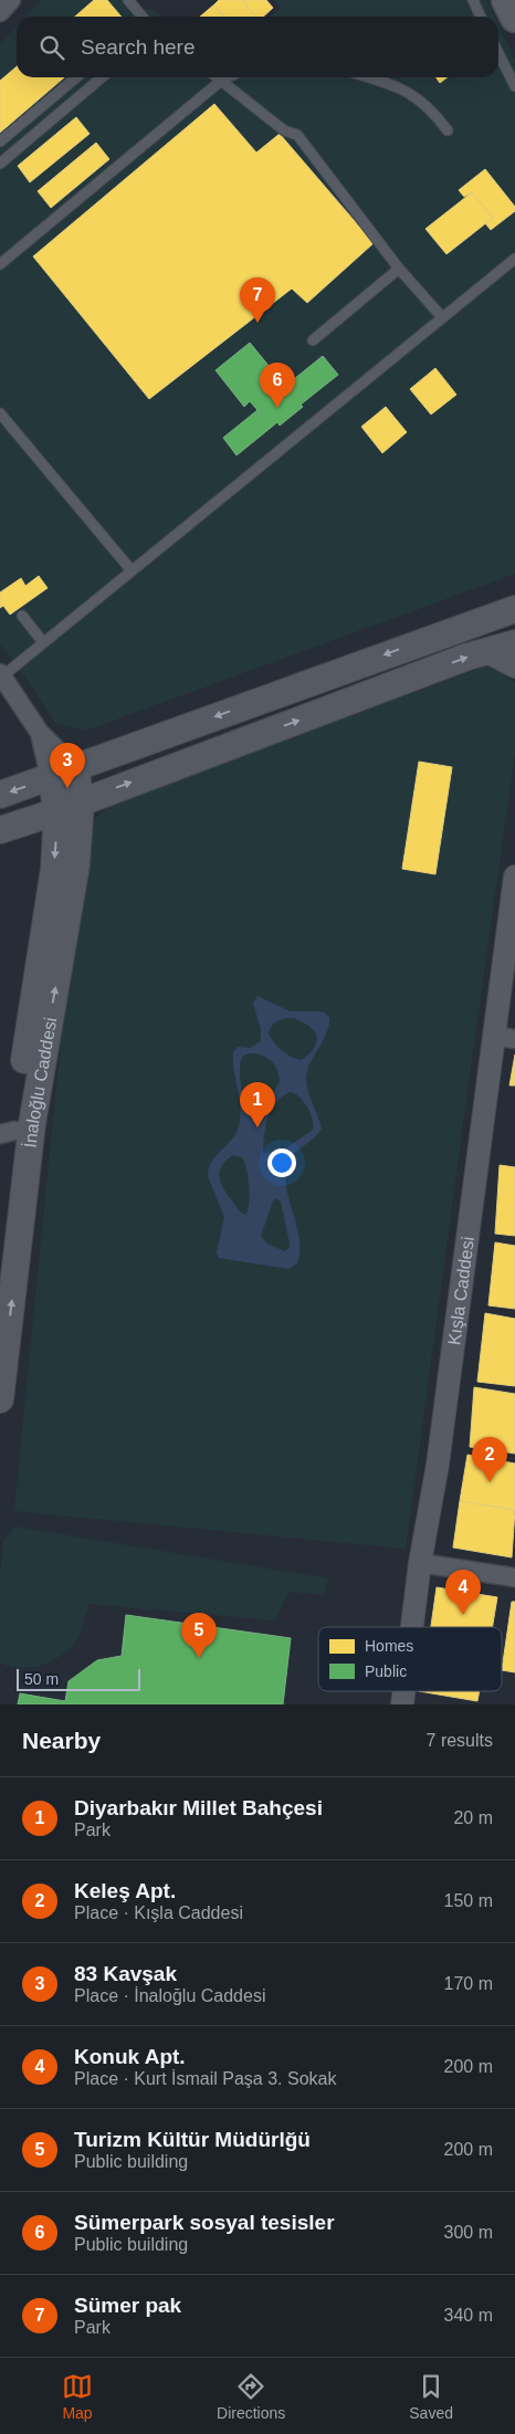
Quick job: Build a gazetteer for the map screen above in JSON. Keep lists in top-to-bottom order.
{
  "streets": {
    "main road": ["İnaloğlu Caddesi"],
    "street": ["Kışla Caddesi"]
  },
  "legend": ["Homes", "Public"],
  "scale_bar": "50 m",
  "page": {
    "search": "Search here",
    "pins": [
      "7",
      "6",
      "3",
      "1",
      "2",
      "4",
      "5"
    ],
    "scale": "50 m",
    "heading": ["Nearby", "7 results"],
    "list": [
      {
        "mark": "1",
        "name": "Diyarbakır Millet Bahçesi",
        "note": "Park",
        "value": "20 m"
      },
      {
        "mark": "2",
        "name": "Keleş Apt.",
        "note": "Place · Kışla Caddesi",
        "value": "150 m"
      },
      {
        "mark": "3",
        "name": "83 Kavşak",
        "note": "Place · İnaloğlu Caddesi",
        "value": "170 m"
      },
      {
        "mark": "4",
        "name": "Konuk Apt.",
        "note": "Place · Kurt İsmail Paşa 3. Sokak",
        "value": "200 m"
      },
      {
        "mark": "5",
        "name": "Turizm Kültür Müdürlğü",
        "note": "Public building",
        "value": "200 m"
      },
      {
        "mark": "6",
        "name": "Sümerpark sosyal tesisler",
        "note": "Public building",
        "value": "300 m"
      },
      {
        "mark": "7",
        "name": "Sümer pak",
        "note": "Park",
        "value": "340 m"
      }
    ],
    "nav": ["Map", "Directions", "Saved"]
  }
}
